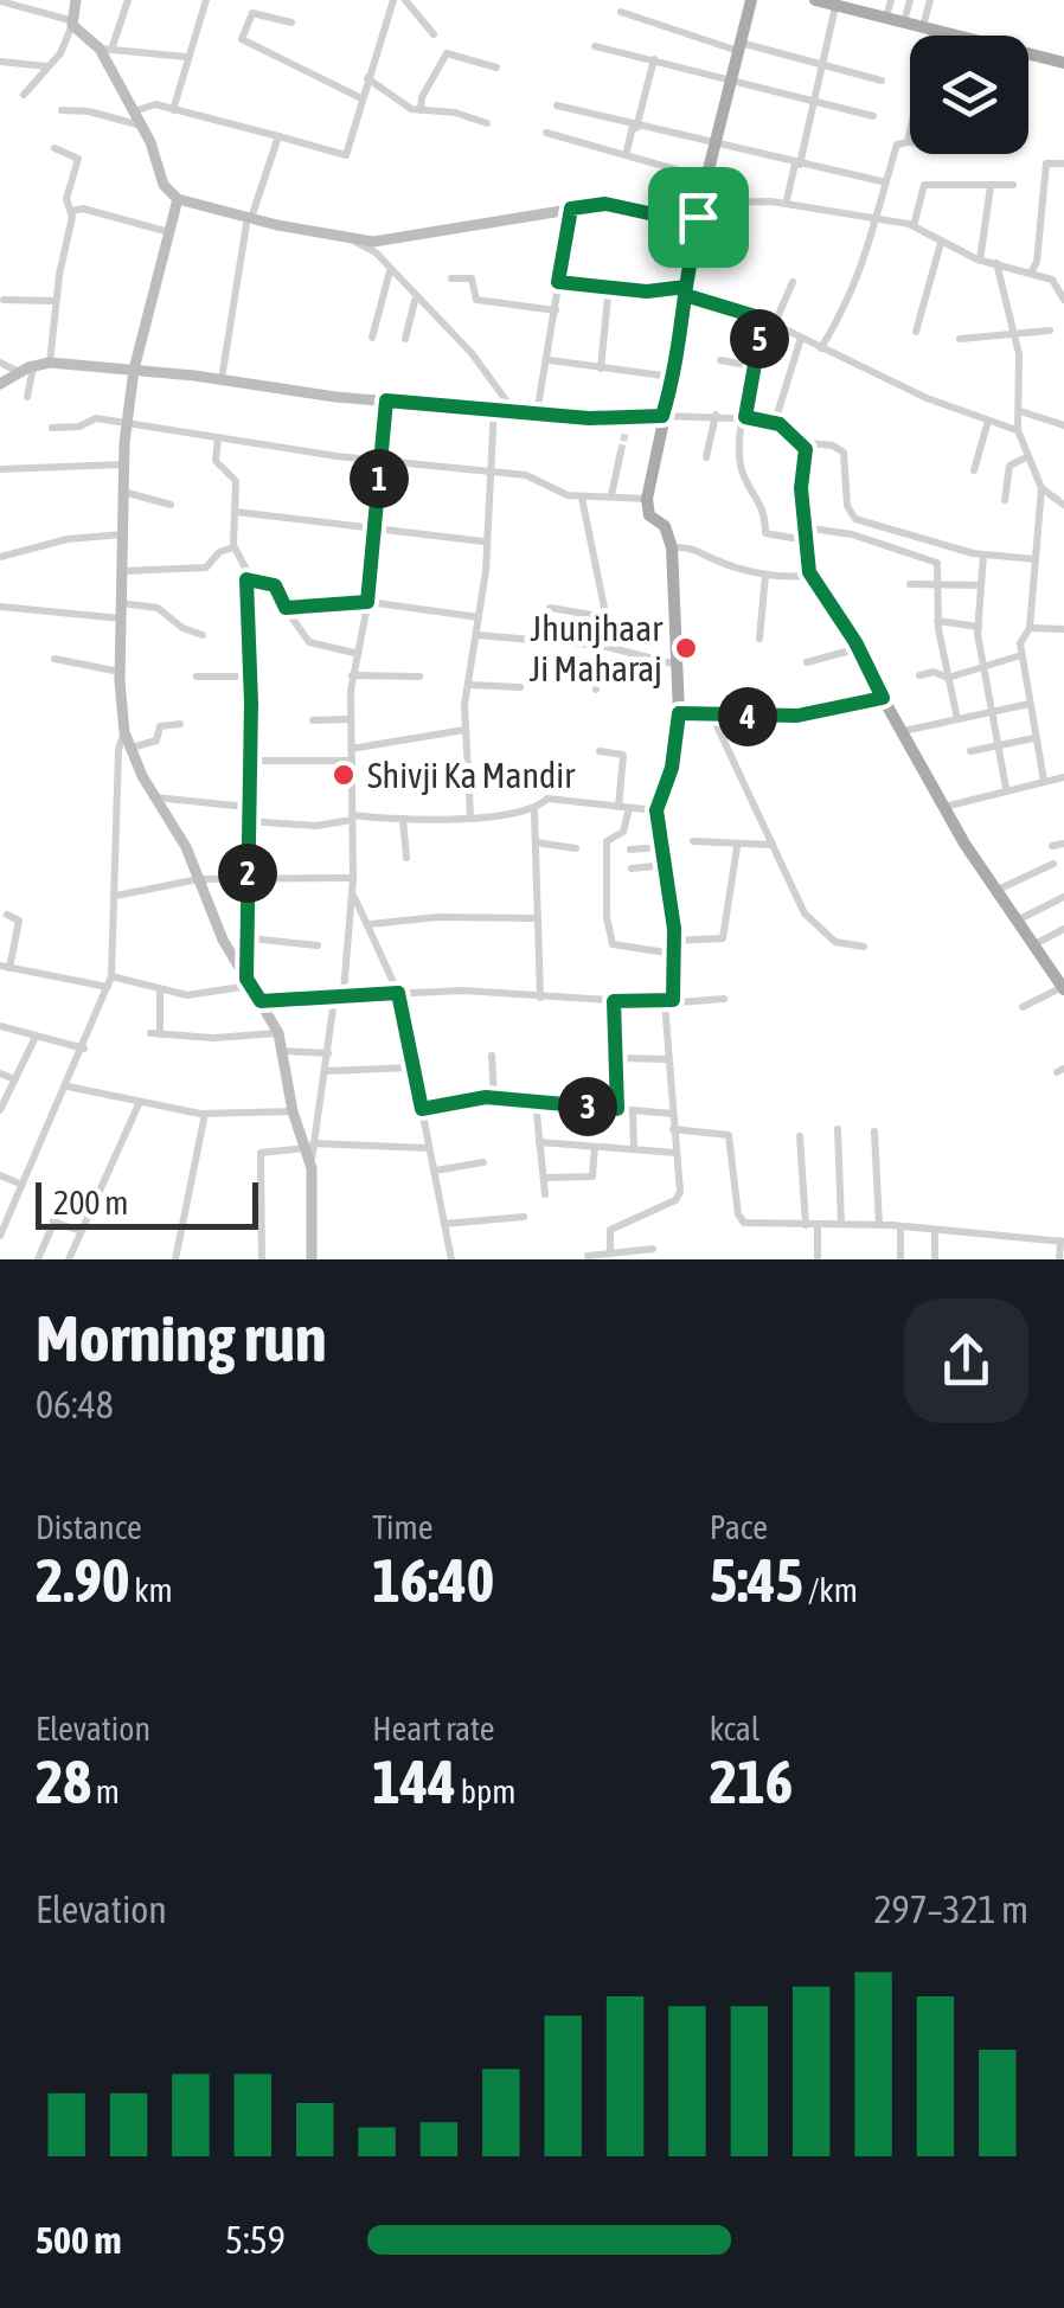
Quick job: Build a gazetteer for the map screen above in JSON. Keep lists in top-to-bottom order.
{
  "places": ["Jhunjhaar Ji Maharaj", "Shivji Ka Mandir"],
  "scale_bar": "200 m",
  "page": {
    "pins": [
      "5",
      "1",
      "4",
      "2",
      "3"
    ],
    "scale": "200 m",
    "heading": ["Morning run", "06:48"],
    "stats": [
      ["Distance", "2.90 km"],
      ["Time", "16:40"],
      ["Pace", "5:45 /km"],
      ["Elevation", "28 m"],
      ["Heart rate", "144 bpm"],
      ["kcal", "216"]
    ],
    "chart": ["Elevation", "297–321 m"],
    "list": [
      {
        "name": "500 m",
        "note": "5:59"
      }
    ]
  }
}
